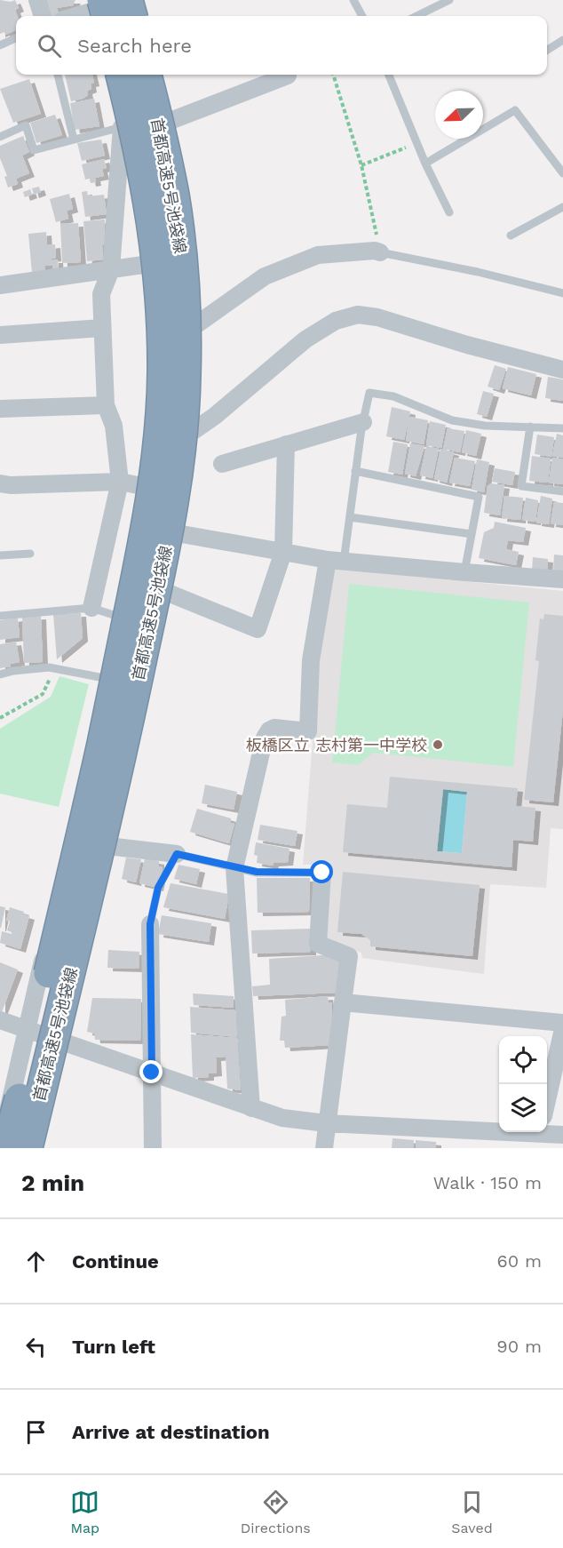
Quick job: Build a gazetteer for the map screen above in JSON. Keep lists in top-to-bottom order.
{
  "streets": {
    "highway": ["首都高速5号池袋線"]
  },
  "places": ["板橋区立 志村第一中学校"],
  "north": "bottom left",
  "page": {
    "search": "Search here",
    "heading": ["2 min", "Walk · 150 m"],
    "list": [
      ["Continue", "60 m"],
      ["Turn left", "90 m"],
      "Arrive at destination"
    ],
    "nav": ["Map", "Directions", "Saved"]
  }
}
